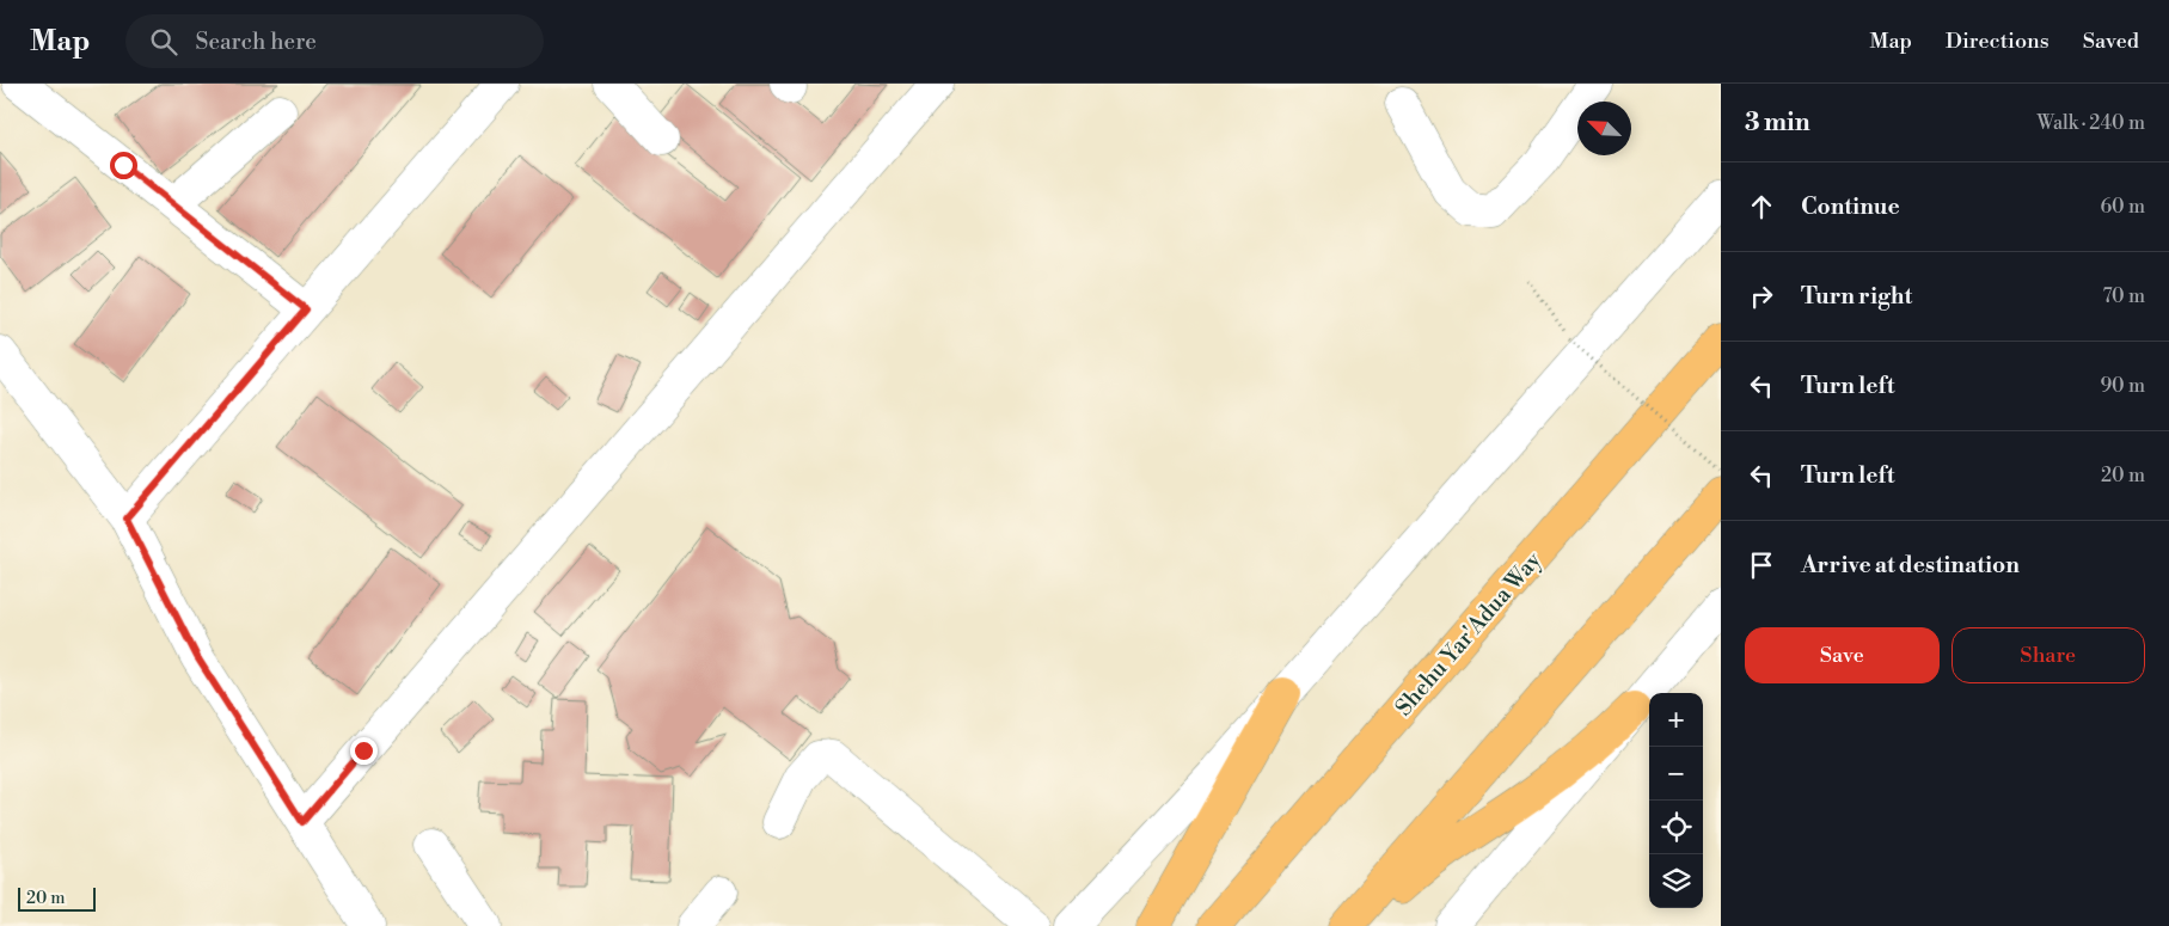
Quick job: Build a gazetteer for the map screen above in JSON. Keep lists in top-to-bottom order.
{
  "streets": {
    "highway": ["Shehu Yar'Adua Way"]
  },
  "scale_bar": "20 m",
  "north": "top left",
  "page": {
    "header": "Map",
    "search": "Search here",
    "nav": ["Map", "Directions", "Saved"],
    "heading": ["3 min", "Walk · 240 m"],
    "list": [
      ["Continue", "60 m"],
      ["Turn right", "70 m"],
      ["Turn left", "90 m"],
      ["Turn left", "20 m"],
      "Arrive at destination"
    ],
    "buttons": ["Save", "Share"],
    "map_buttons": ["+", "−"],
    "scale": "20 m"
  }
}
